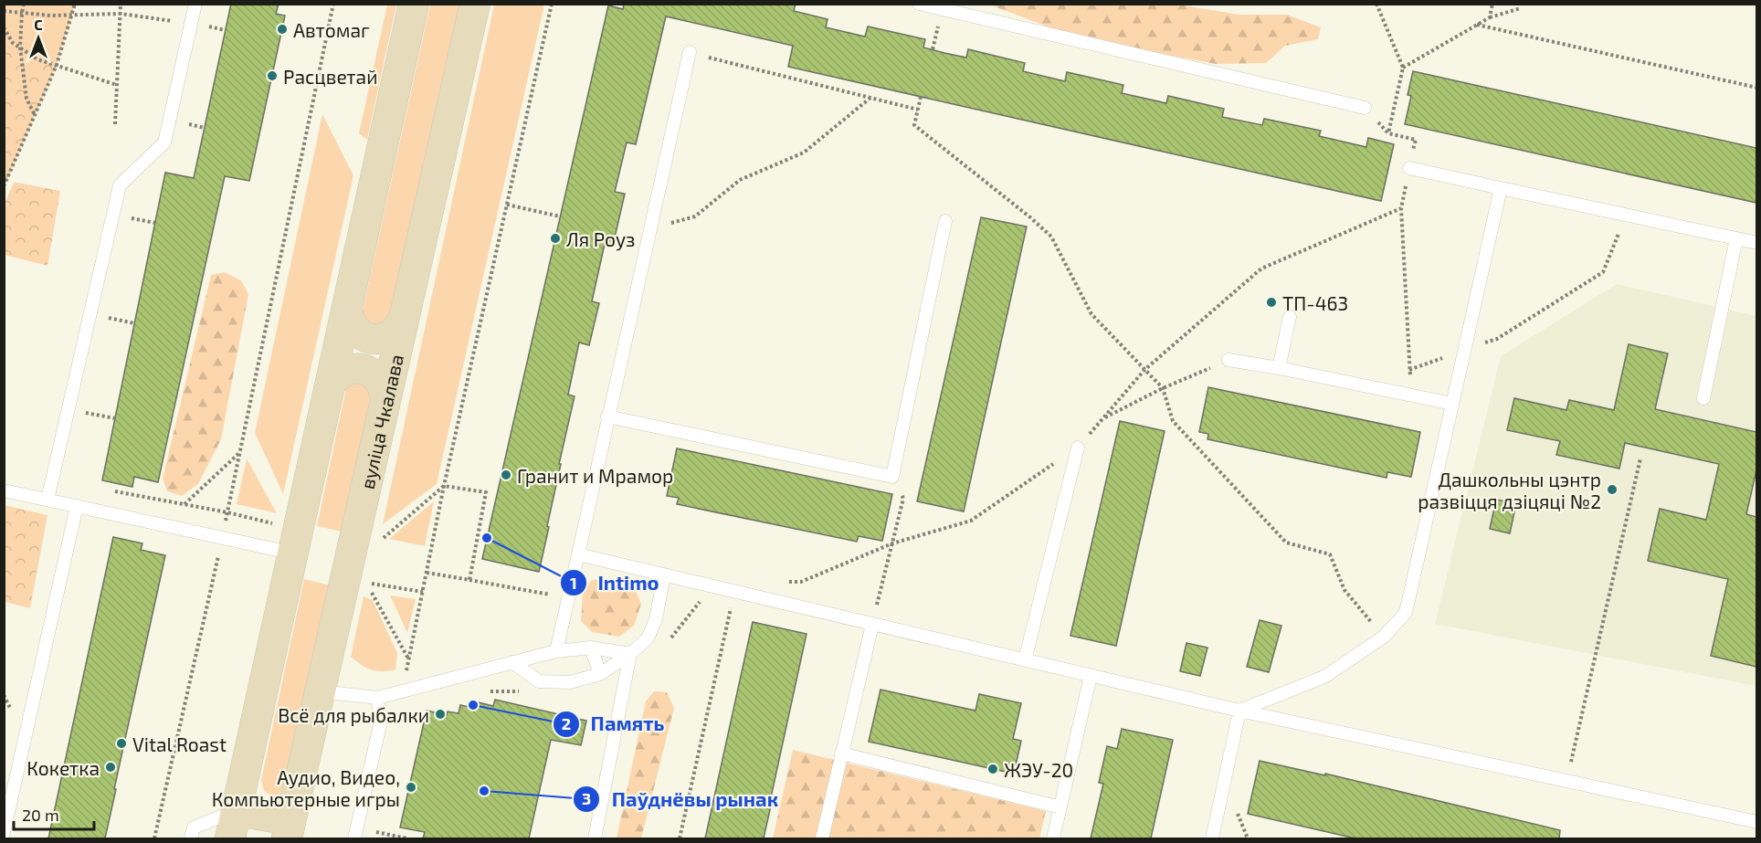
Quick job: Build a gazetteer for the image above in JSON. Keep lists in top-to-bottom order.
{
  "streets": {
    "main road": ["вуліца Чкалава"]
  },
  "places": [
    "Автомаг",
    "Расцветай",
    "Ля Роуз",
    "ТП-463",
    "Гранит и Мрамор",
    "Дашкольны цэнтр развіцця дзіцяці №2",
    "Intimo",
    "Память",
    "Всё для рыбалки",
    "Vital Roast",
    "Кокетка",
    "ЖЭУ-20",
    "Аудио, Видео, Компьютерные игры",
    "Паўднёвы рынак"
  ],
  "scale_bar": "20 m",
  "north": "top"
}
